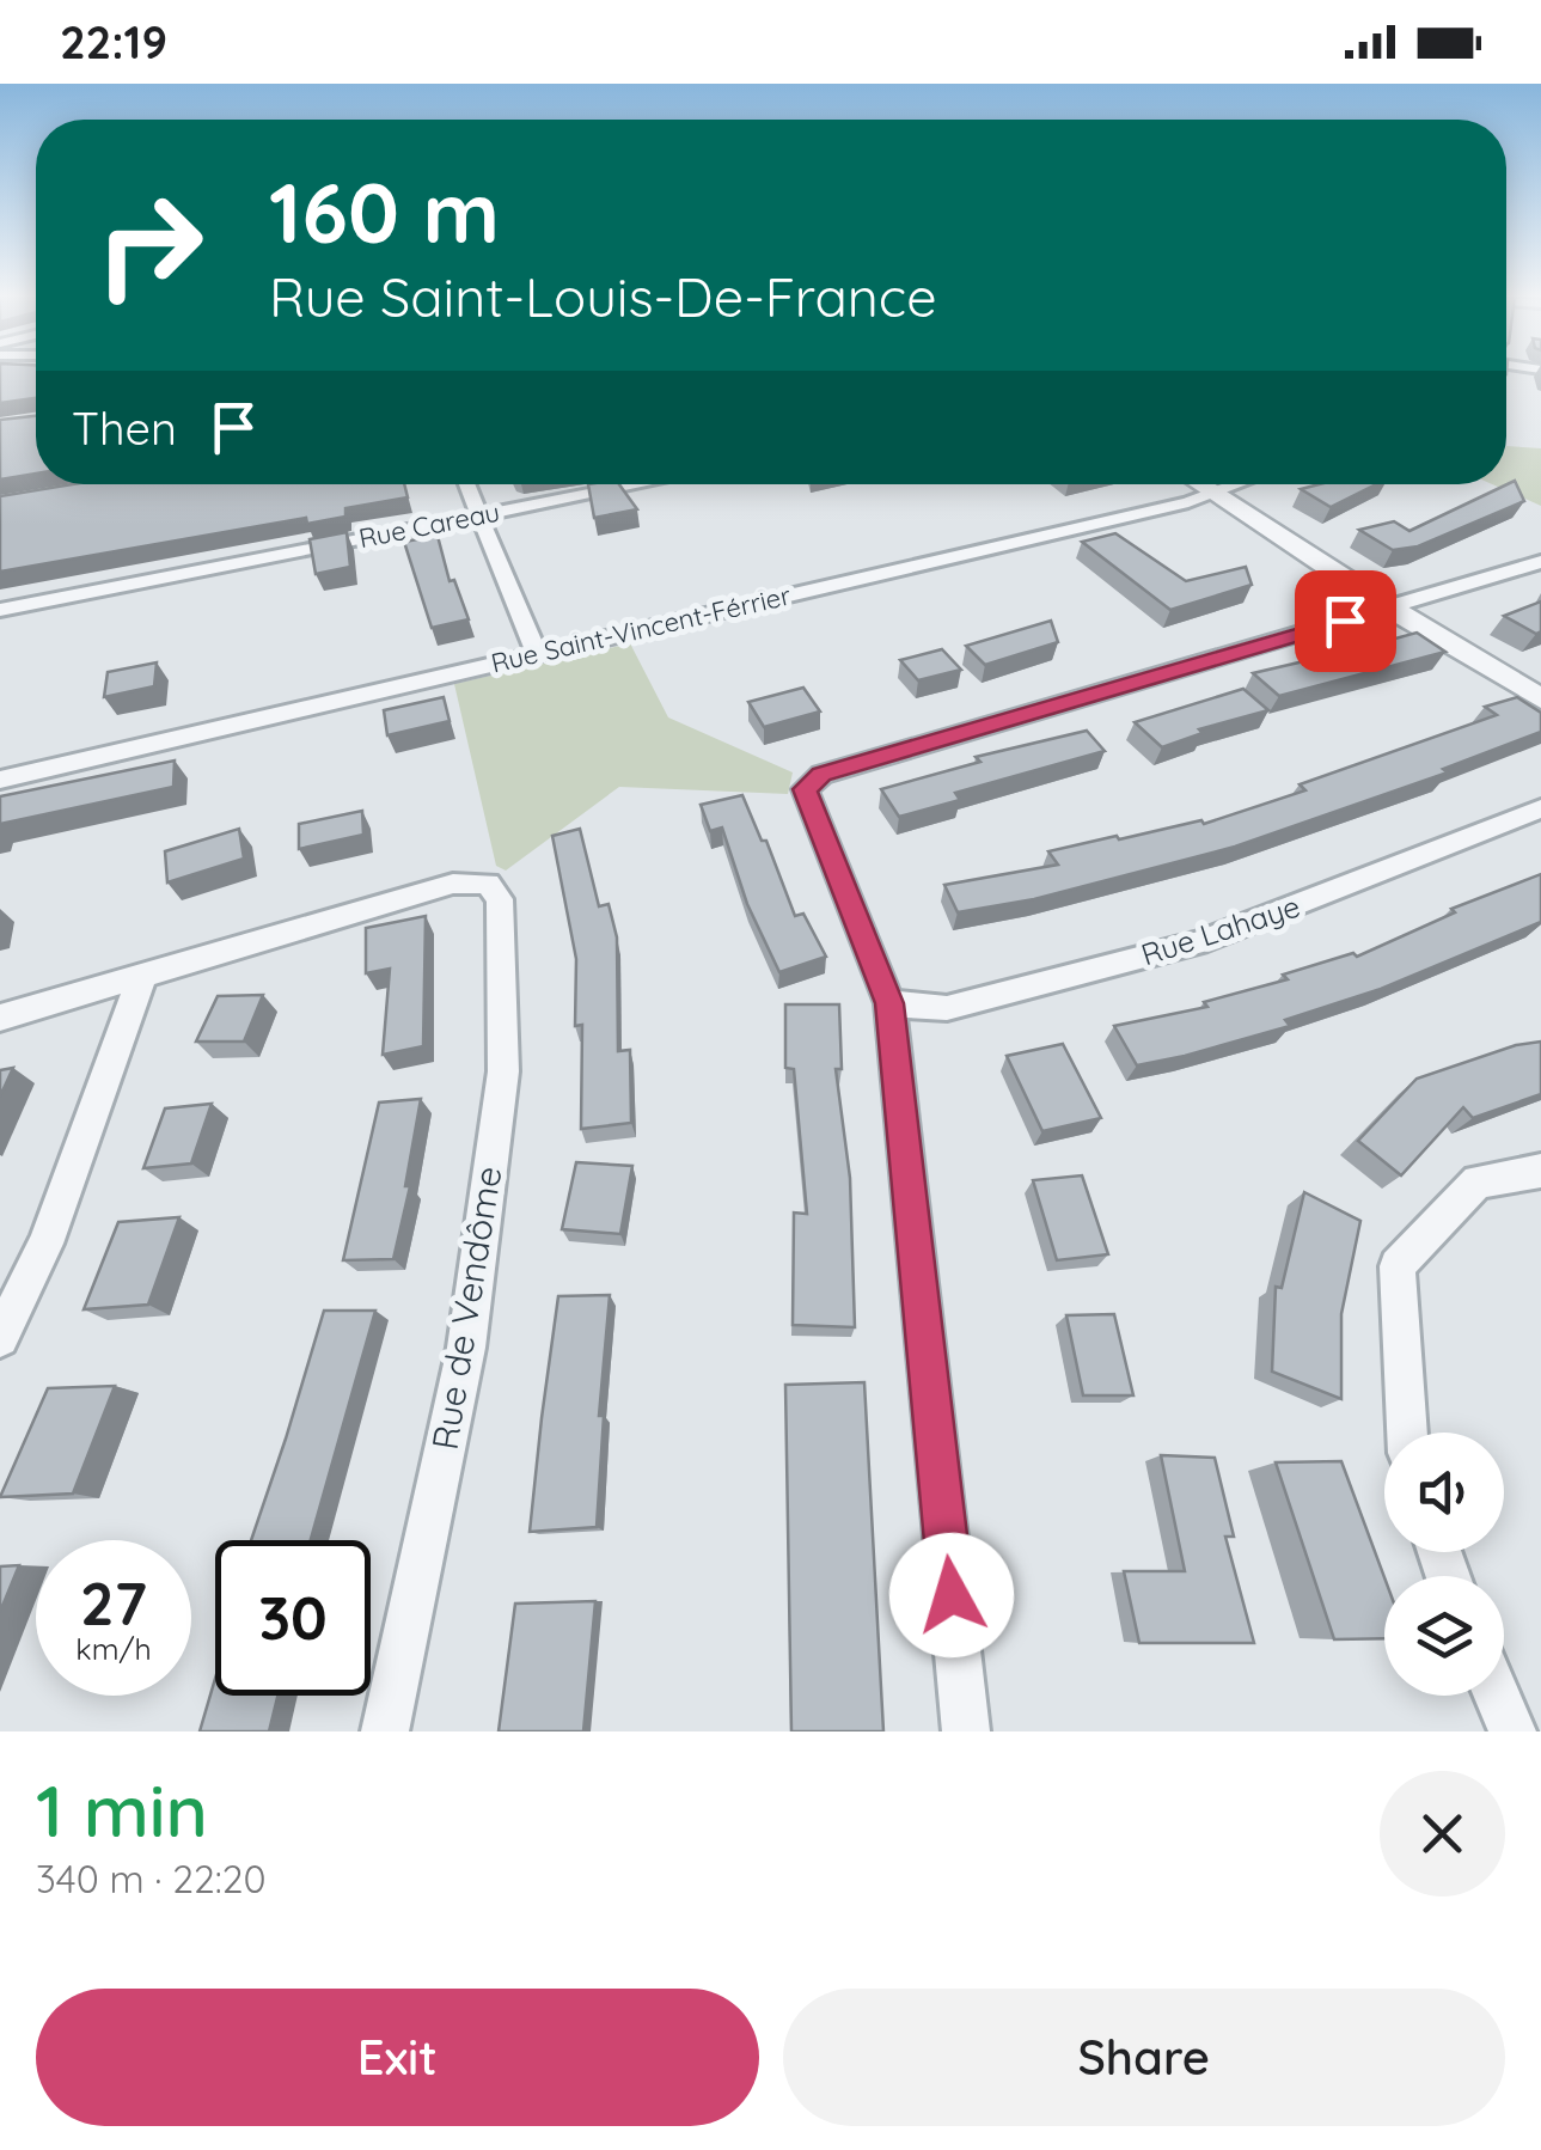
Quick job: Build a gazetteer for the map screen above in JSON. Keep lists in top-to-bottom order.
{
  "streets": {
    "street": [
      "Rue Careau",
      "Rue Saint-Vincent-Férrier",
      "Rue Lahaye",
      "Rue de Vendôme"
    ]
  },
  "page": {
    "status": "22:19",
    "turn": ["160 m", "Rue Saint-Louis-De-France"],
    "then": "Then",
    "speed": "27 km/h",
    "limit": "30",
    "heading": ["1 min", "340 m · 22:20"],
    "buttons": ["Exit", "Share"]
  }
}
